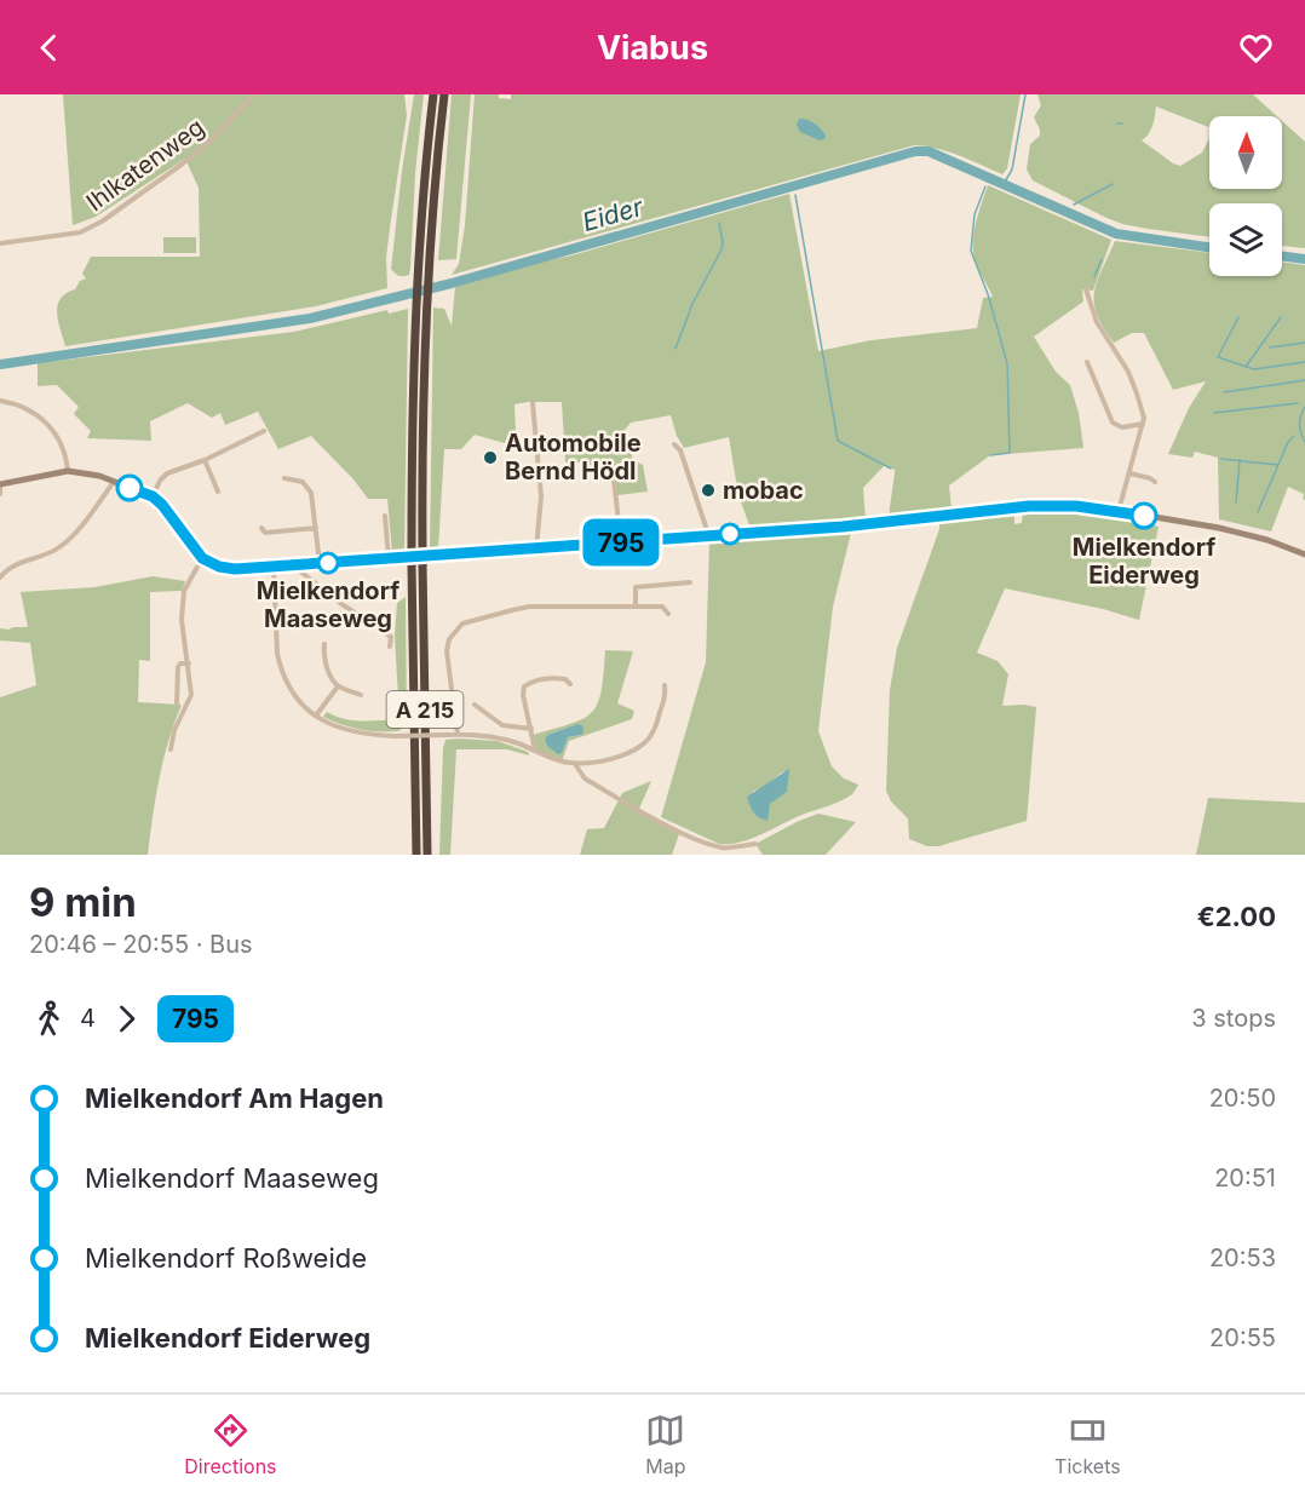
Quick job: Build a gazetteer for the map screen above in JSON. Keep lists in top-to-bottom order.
{
  "streets": {
    "highway": ["A 215"],
    "street": ["Ihlkatenweg"]
  },
  "water": ["Eider"],
  "places": [
    "Automobile Bernd Hödl",
    "mobac",
    "Mielkendorf Eiderweg",
    "Mielkendorf Maaseweg"
  ],
  "lines": ["bus line 795"],
  "north": "top",
  "page": {
    "header": "Viabus",
    "on_map": "795",
    "heading": ["9 min", "20:46 – 20:55 · Bus", "€2.00"],
    "legs": ["4", "795", "3 stops"],
    "list": [
      {
        "name": "Mielkendorf Am Hagen",
        "value": "20:50"
      },
      {
        "name": "Mielkendorf Maaseweg",
        "value": "20:51"
      },
      {
        "name": "Mielkendorf Roßweide",
        "value": "20:53"
      },
      {
        "name": "Mielkendorf Eiderweg",
        "value": "20:55"
      }
    ],
    "tabs": ["Directions", "Map", "Tickets"]
  }
}
